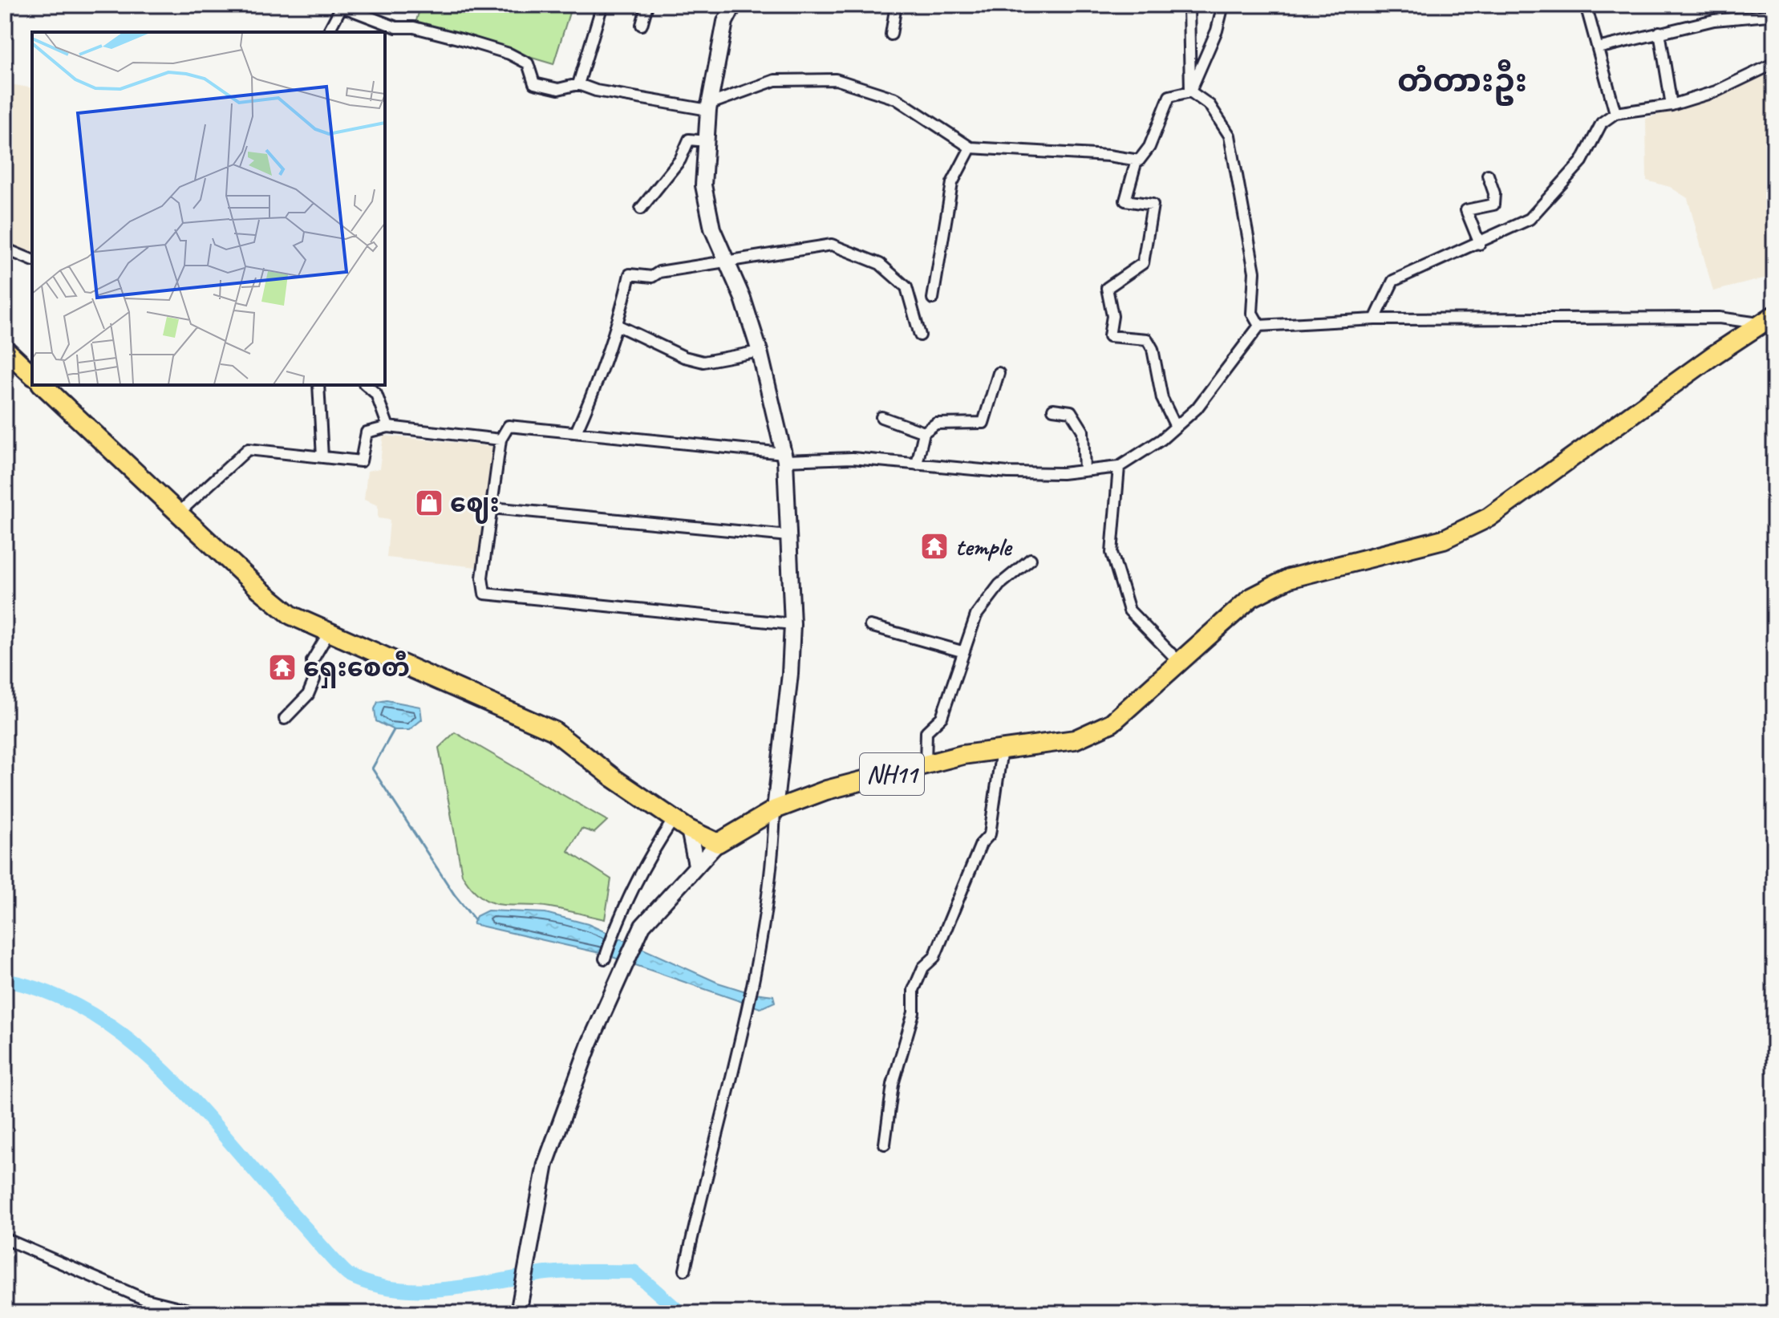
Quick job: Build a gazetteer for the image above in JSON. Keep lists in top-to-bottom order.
{
  "streets": {
    "highway": ["NH11"]
  },
  "districts": ["တံတားဦး"],
  "places": {
    "shop": ["ဈေး"],
    "temple": ["temple", "ရှေးစေတီ"]
  }
}
